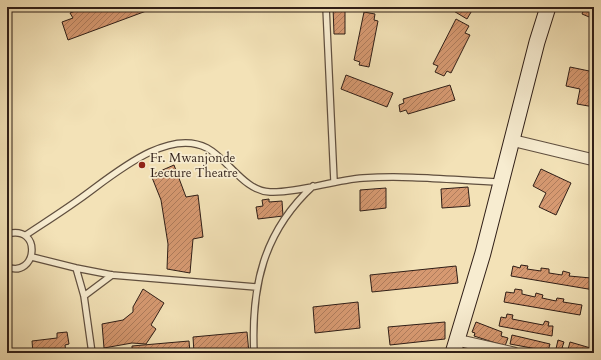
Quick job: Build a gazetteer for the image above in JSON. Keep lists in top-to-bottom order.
{
  "places": ["Fr. Mwanjonde Lecture Theatre"]
}
